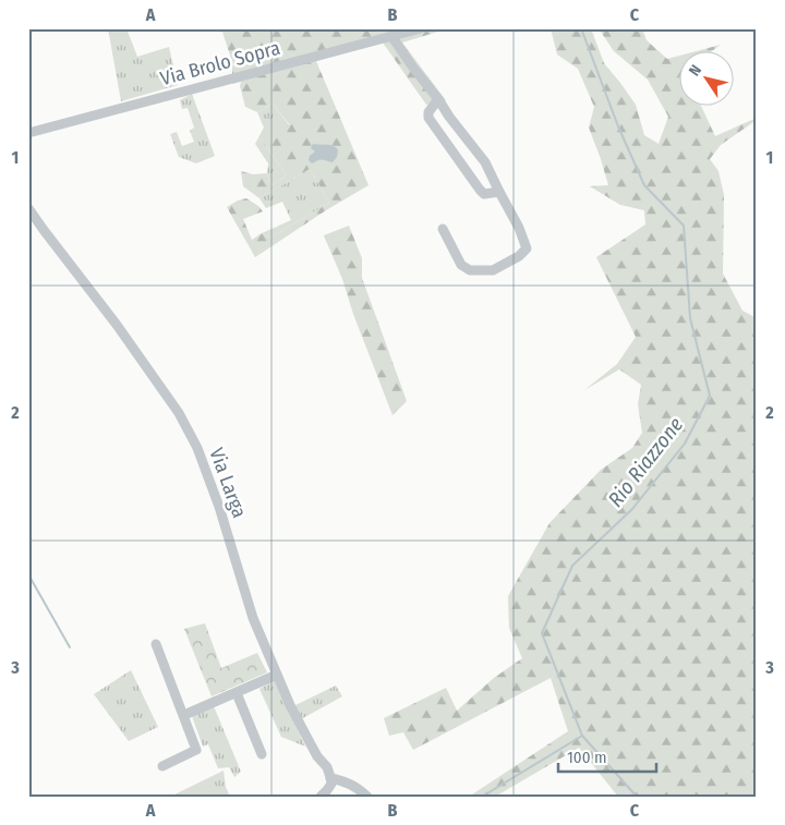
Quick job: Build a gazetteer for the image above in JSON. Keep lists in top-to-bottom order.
{
  "streets": {
    "street": ["Via Brolo Sopra", "Via Larga"]
  },
  "water": ["Rio Riazzone"],
  "scale_bar": "100 m",
  "north": "top left",
  "grid": {
    "columns": ["A", "B", "C"],
    "rows": ["1", "2", "3"]
  }
}
